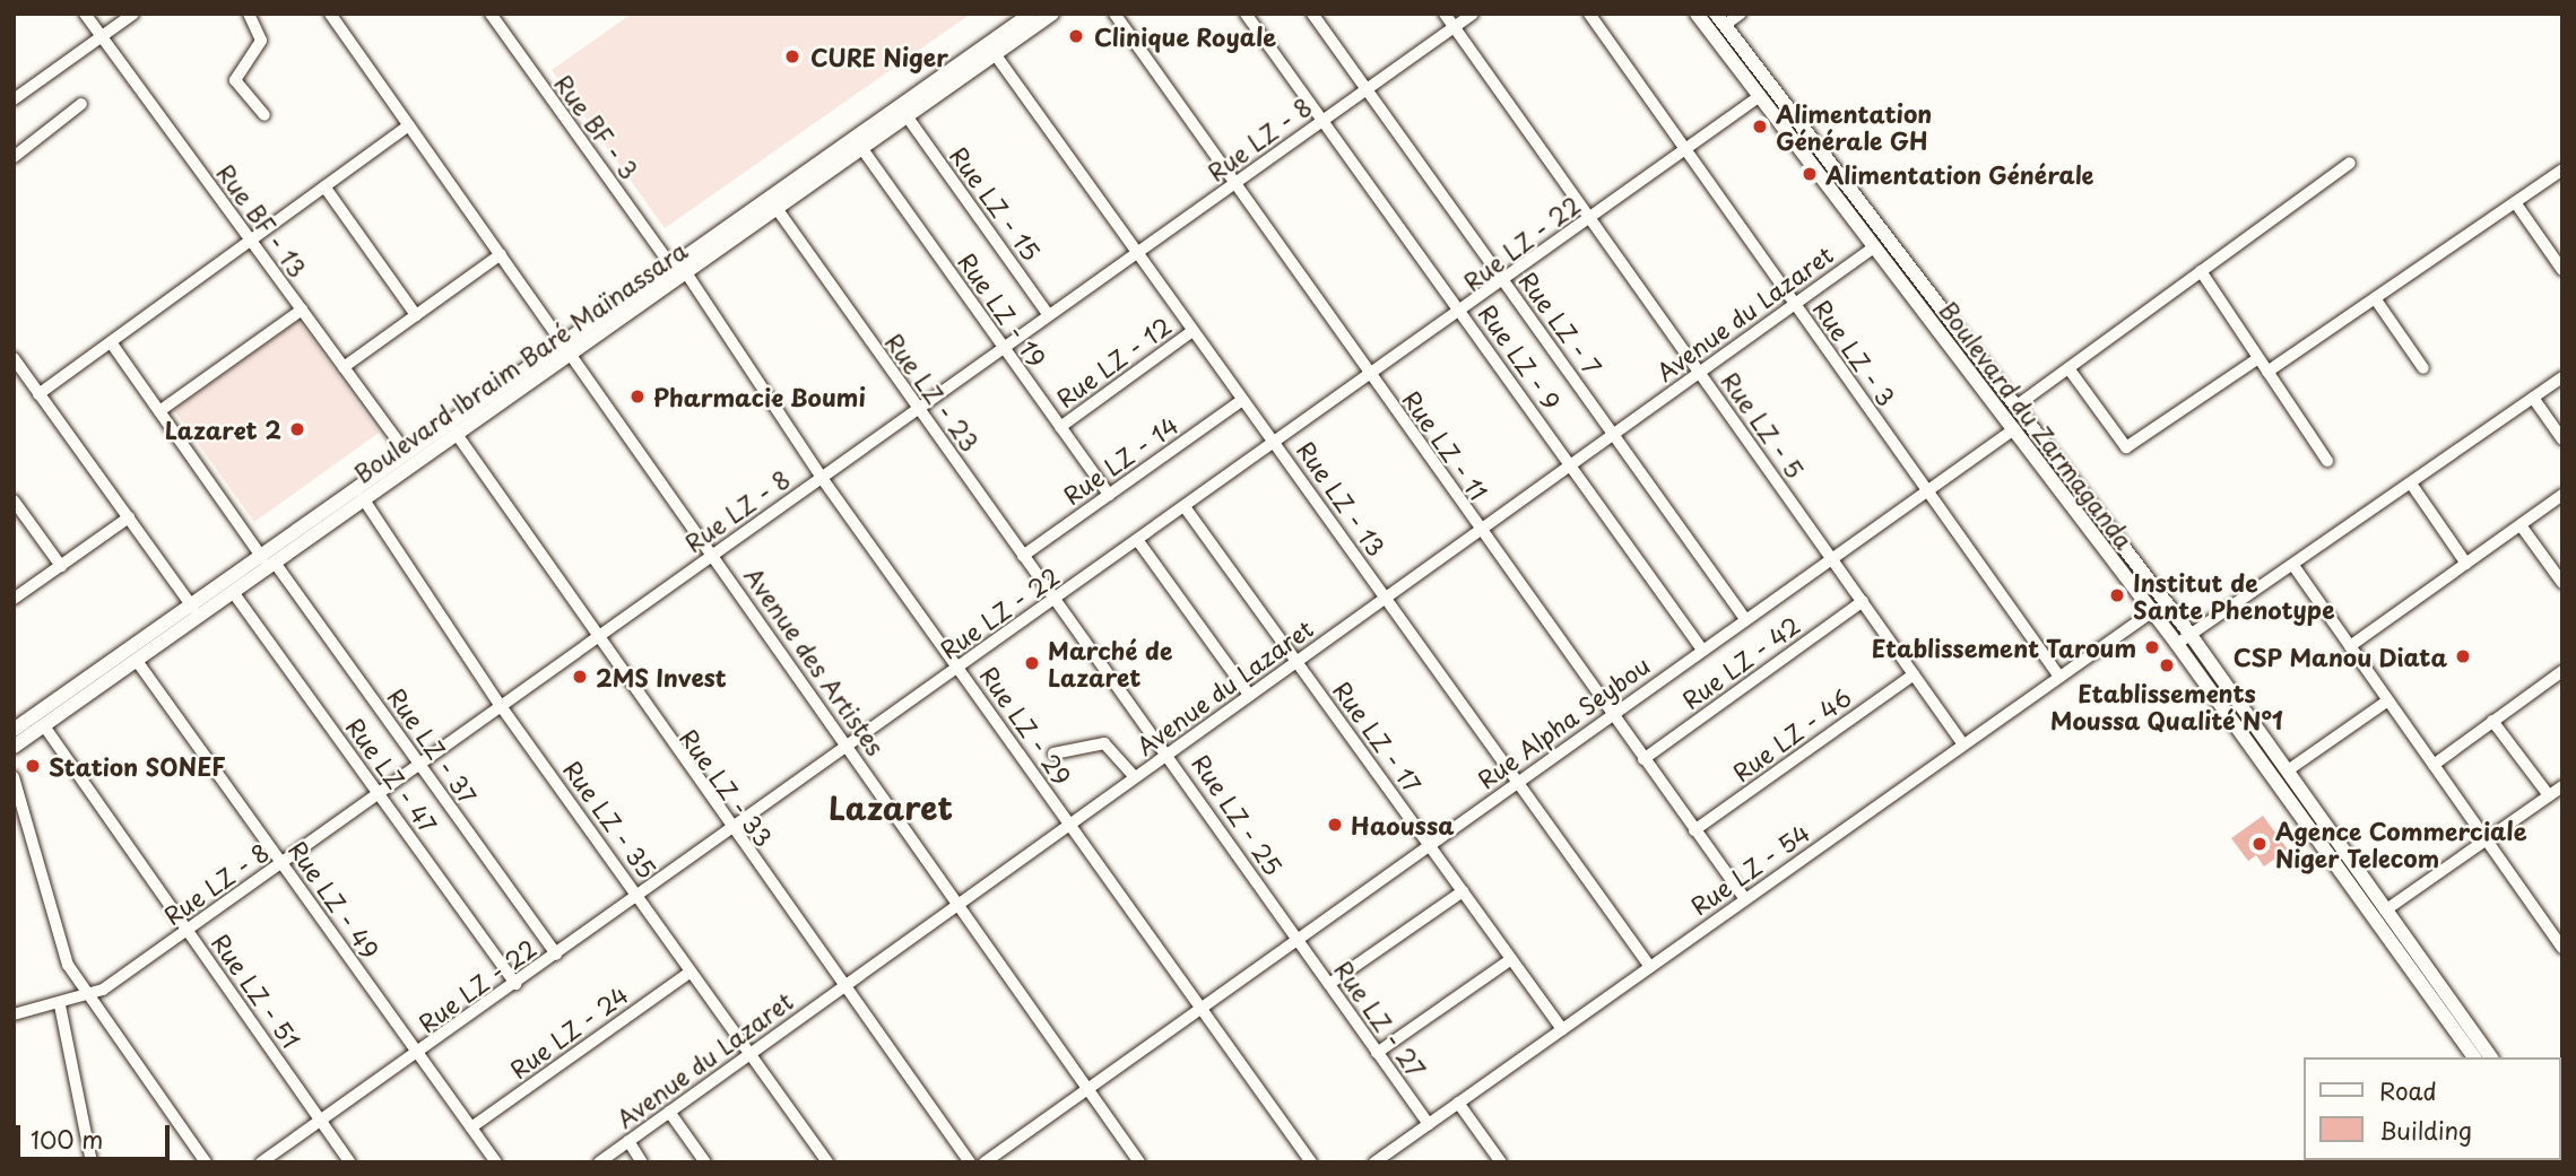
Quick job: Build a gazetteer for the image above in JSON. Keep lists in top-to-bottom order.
{
  "streets": {
    "main road": ["Boulevard Ibraim Baré Maïnassara", "Boulevard du Zarmaganda"],
    "street": [
      "Rue BF - 3",
      "Rue LZ - 8",
      "Rue LZ - 15",
      "Rue BF - 13",
      "Rue LZ - 22",
      "Rue LZ - 19",
      "Avenue du Lazaret",
      "Rue LZ - 7",
      "Rue LZ - 3",
      "Rue LZ - 9",
      "Rue LZ - 12",
      "Rue LZ - 23",
      "Rue LZ - 5",
      "Rue LZ - 11",
      "Rue LZ - 14",
      "Rue LZ - 13",
      "Avenue des Artistes",
      "Rue LZ - 42",
      "Rue Alpha Seybou",
      "Rue LZ - 29",
      "Rue LZ - 46",
      "Rue LZ - 17",
      "Rue LZ - 37",
      "Rue LZ - 47",
      "Rue LZ - 33",
      "Rue LZ - 25",
      "Rue LZ - 35",
      "Rue LZ - 54",
      "Rue LZ - 49",
      "Rue LZ - 51",
      "Rue LZ - 27",
      "Rue LZ - 24"
    ]
  },
  "crossings": [
    ["Rue BF - 3", "Boulevard Ibraim Baré Maïnassara"],
    ["Rue LZ - 8", "Rue LZ - 15"],
    ["Rue LZ - 8", "Rue LZ - 19"],
    ["Rue LZ - 8", "Rue LZ - 7"],
    ["Rue LZ - 8", "Rue LZ - 9"],
    ["Rue LZ - 8", "Rue LZ - 23"],
    ["Rue LZ - 8", "Rue LZ - 5"],
    ["Rue LZ - 8", "Rue LZ - 11"],
    ["Rue LZ - 8", "Rue LZ - 13"],
    ["Rue LZ - 8", "Avenue des Artistes"],
    ["Rue LZ - 8", "Rue LZ - 29"],
    ["Rue LZ - 8", "Rue LZ - 37"],
    ["Rue LZ - 8", "Rue LZ - 47"],
    ["Rue LZ - 8", "Rue LZ - 33"],
    ["Rue LZ - 8", "Rue LZ - 35"],
    ["Rue LZ - 8", "Rue LZ - 49"],
    ["Rue LZ - 8", "Rue LZ - 51"],
    ["Rue LZ - 15", "Boulevard Ibraim Baré Maïnassara"],
    ["Rue BF - 13", "Boulevard Ibraim Baré Maïnassara"],
    ["Rue LZ - 22", "Rue LZ - 7"],
    ["Rue LZ - 22", "Rue LZ - 3"],
    ["Rue LZ - 22", "Rue LZ - 9"],
    ["Rue LZ - 22", "Rue LZ - 23"],
    ["Rue LZ - 22", "Rue LZ - 5"],
    ["Rue LZ - 22", "Boulevard du Zarmaganda"],
    ["Rue LZ - 22", "Rue LZ - 11"],
    ["Rue LZ - 22", "Rue LZ - 13"],
    ["Rue LZ - 22", "Avenue des Artistes"],
    ["Rue LZ - 22", "Rue LZ - 29"],
    ["Rue LZ - 22", "Rue LZ - 17"],
    ["Rue LZ - 22", "Rue LZ - 37"],
    ["Rue LZ - 22", "Rue LZ - 47"],
    ["Rue LZ - 22", "Rue LZ - 33"],
    ["Rue LZ - 22", "Rue LZ - 25"],
    ["Rue LZ - 22", "Rue LZ - 35"],
    ["Rue LZ - 22", "Rue LZ - 49"],
    ["Rue LZ - 22", "Rue LZ - 51"],
    ["Rue LZ - 19", "Boulevard Ibraim Baré Maïnassara"],
    ["Rue LZ - 19", "Rue LZ - 12"],
    ["Rue LZ - 19", "Rue LZ - 14"],
    ["Avenue du Lazaret", "Rue LZ - 7"],
    ["Avenue du Lazaret", "Rue LZ - 3"],
    ["Avenue du Lazaret", "Rue LZ - 9"],
    ["Avenue du Lazaret", "Rue LZ - 5"],
    ["Avenue du Lazaret", "Boulevard du Zarmaganda"],
    ["Avenue du Lazaret", "Rue LZ - 11"],
    ["Avenue du Lazaret", "Rue LZ - 13"],
    ["Avenue du Lazaret", "Avenue des Artistes"],
    ["Avenue du Lazaret", "Rue LZ - 29"],
    ["Avenue du Lazaret", "Rue LZ - 17"],
    ["Avenue du Lazaret", "Rue LZ - 33"],
    ["Avenue du Lazaret", "Rue LZ - 25"],
    ["Avenue du Lazaret", "Rue LZ - 35"],
    ["Rue LZ - 7", "Rue Alpha Seybou"],
    ["Rue LZ - 3", "Rue Alpha Seybou"],
    ["Rue LZ - 3", "Rue LZ - 54"],
    ["Rue LZ - 9", "Rue Alpha Seybou"],
    ["Boulevard Ibraim Baré Maïnassara", "Rue LZ - 23"],
    ["Boulevard Ibraim Baré Maïnassara", "Rue LZ - 13"],
    ["Boulevard Ibraim Baré Maïnassara", "Avenue des Artistes"],
    ["Boulevard Ibraim Baré Maïnassara", "Rue LZ - 29"],
    ["Boulevard Ibraim Baré Maïnassara", "Rue LZ - 37"],
    ["Boulevard Ibraim Baré Maïnassara", "Rue LZ - 47"],
    ["Boulevard Ibraim Baré Maïnassara", "Rue LZ - 33"],
    ["Boulevard Ibraim Baré Maïnassara", "Rue LZ - 35"],
    ["Boulevard Ibraim Baré Maïnassara", "Rue LZ - 49"],
    ["Boulevard Ibraim Baré Maïnassara", "Rue LZ - 51"],
    ["Rue LZ - 12", "Rue LZ - 13"],
    ["Rue LZ - 23", "Rue LZ - 14"],
    ["Rue LZ - 23", "Rue LZ - 25"],
    ["Rue LZ - 5", "Rue LZ - 42"],
    ["Rue LZ - 5", "Rue Alpha Seybou"],
    ["Rue LZ - 5", "Rue LZ - 46"],
    ["Rue LZ - 5", "Rue LZ - 54"],
    ["Boulevard du Zarmaganda", "Rue Alpha Seybou"],
    ["Boulevard du Zarmaganda", "Rue LZ - 54"],
    ["Rue LZ - 11", "Rue LZ - 42"],
    ["Rue LZ - 11", "Rue Alpha Seybou"],
    ["Rue LZ - 11", "Rue LZ - 46"],
    ["Rue LZ - 11", "Rue LZ - 54"],
    ["Rue LZ - 14", "Rue LZ - 13"],
    ["Rue LZ - 13", "Rue Alpha Seybou"],
    ["Rue LZ - 13", "Rue LZ - 54"],
    ["Avenue des Artistes", "Rue Alpha Seybou"],
    ["Rue Alpha Seybou", "Rue LZ - 29"],
    ["Rue Alpha Seybou", "Rue LZ - 17"],
    ["Rue Alpha Seybou", "Rue LZ - 25"],
    ["Rue Alpha Seybou", "Rue LZ - 27"],
    ["Rue LZ - 17", "Rue LZ - 54"],
    ["Rue LZ - 25", "Rue LZ - 27"],
    ["Rue LZ - 35", "Rue LZ - 24"],
    ["Rue LZ - 54", "Rue LZ - 27"],
    ["Rue LZ - 49", "Rue LZ - 24"]
  ],
  "districts": ["Lazaret"],
  "places": [
    "Clinique Royale",
    "CURE Niger",
    "Alimentation Générale GH",
    "Alimentation Générale",
    "Pharmacie Boumi",
    "Lazaret 2",
    "Institut de Sante Phenotype",
    "Etablissement Taroum",
    "CSP Manou Diata",
    "Marché de Lazaret",
    "Etablissements Moussa Qualité N°1",
    "2MS Invest",
    "Station SONEF",
    "Haoussa",
    "Agence Commerciale Niger Telecom"
  ],
  "legend": ["Road", "Building"],
  "scale_bar": "100 m"
}
